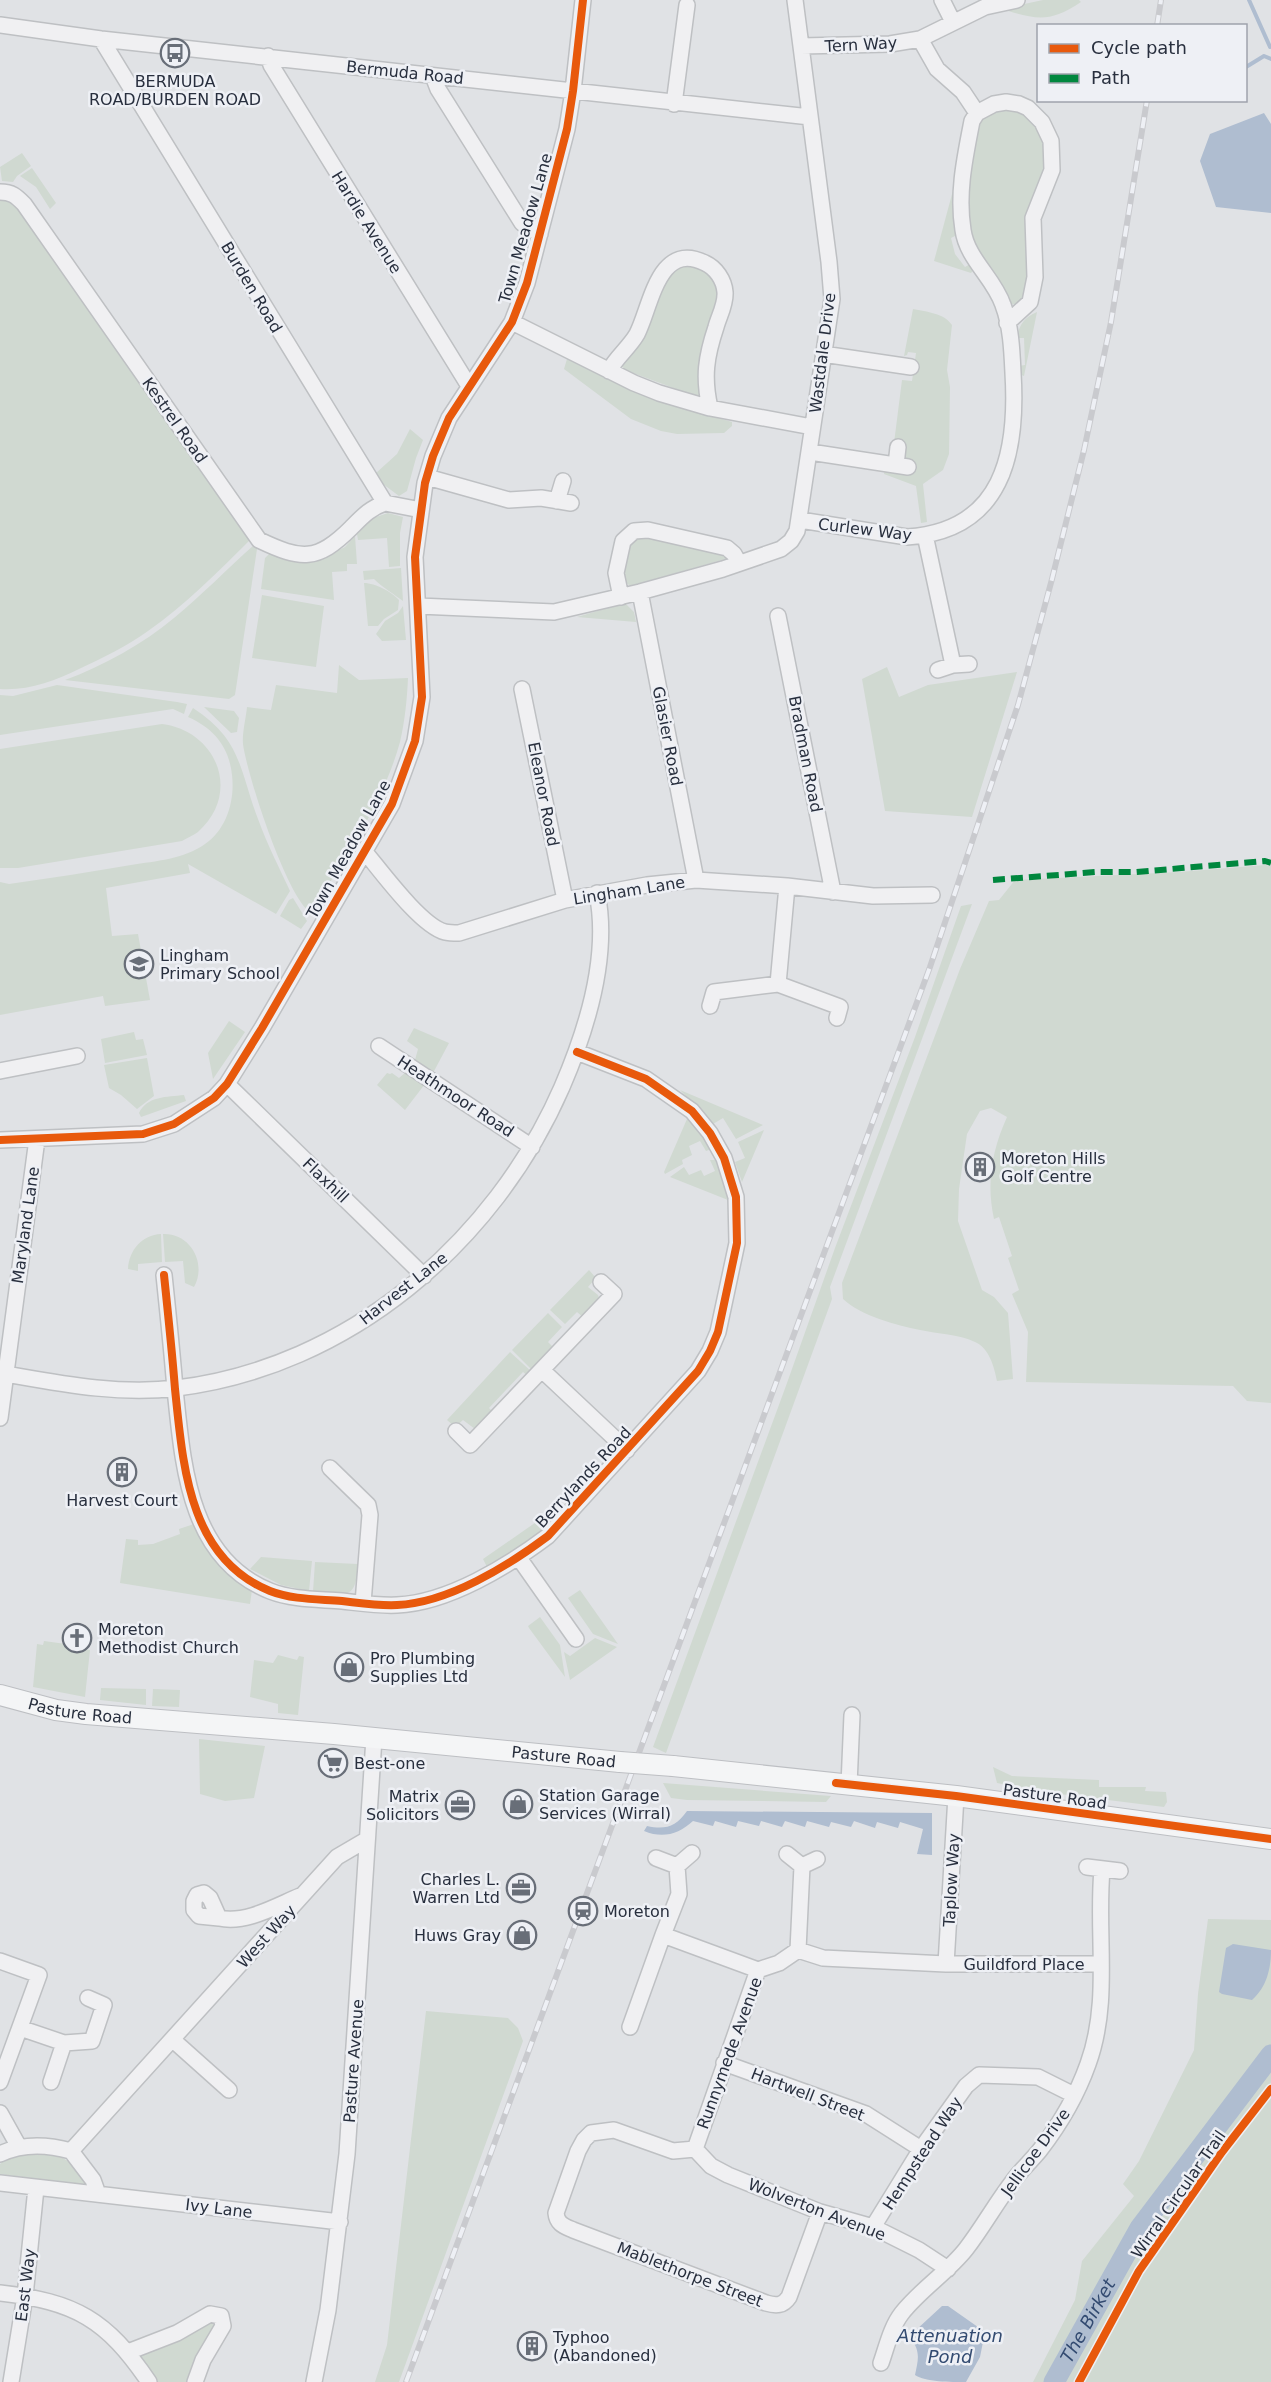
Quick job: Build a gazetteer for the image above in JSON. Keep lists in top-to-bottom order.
{
  "streets": {
    "main road": ["Pasture Road"],
    "street": [
      "Tern Way",
      "Bermuda Road",
      "Hardie Avenue",
      "Town Meadow Lane",
      "Burden Road",
      "Wastdale Drive",
      "Kestrel Road",
      "Curlew Way",
      "Glasier Road",
      "Bradman Road",
      "Eleanor Road",
      "Lingham Lane",
      "Heathmoor Road",
      "Flaxhill",
      "Maryland Lane",
      "Harvest Lane",
      "Berrylands Road",
      "Taplow Way",
      "West Way",
      "Guildford Place",
      "Runnymede Avenue",
      "Pasture Avenue",
      "Hartwell Street",
      "Jellicoe Drive",
      "Hempstead Way",
      "Ivy Lane",
      "Wolverton Avenue",
      "Mablethorpe Street",
      "East Way"
    ],
    "cycle path": ["Wirral Circular Trail"]
  },
  "crossings": [
    ["Tern Way", "Wastdale Drive"],
    ["Bermuda Road", "Hardie Avenue"],
    ["Bermuda Road", "Town Meadow Lane"],
    ["Bermuda Road", "Burden Road"],
    ["Bermuda Road", "Wastdale Drive"],
    ["Hardie Avenue", "Town Meadow Lane"],
    ["Town Meadow Lane", "Wastdale Drive"],
    ["Town Meadow Lane", "Lingham Lane"],
    ["Town Meadow Lane", "Flaxhill"],
    ["Town Meadow Lane", "Maryland Lane"],
    ["Burden Road", "Kestrel Road"],
    ["Wastdale Drive", "Curlew Way"],
    ["Wastdale Drive", "Glasier Road"],
    ["Glasier Road", "Lingham Lane"],
    ["Bradman Road", "Lingham Lane"],
    ["Eleanor Road", "Lingham Lane"],
    ["Lingham Lane", "Harvest Lane"],
    ["Heathmoor Road", "Harvest Lane"],
    ["Flaxhill", "Harvest Lane"],
    ["Maryland Lane", "Harvest Lane"],
    ["Harvest Lane", "Berrylands Road"],
    ["Pasture Road", "Taplow Way"],
    ["Pasture Road", "Pasture Avenue"],
    ["Taplow Way", "Guildford Place"],
    ["West Way", "Pasture Avenue"],
    ["Guildford Place", "Jellicoe Drive"],
    ["Runnymede Avenue", "Hartwell Street"],
    ["Runnymede Avenue", "Wolverton Avenue"],
    ["Runnymede Avenue", "Mablethorpe Street"],
    ["Pasture Avenue", "Ivy Lane"],
    ["Hartwell Street", "Hempstead Way"],
    ["Jellicoe Drive", "Hempstead Way"],
    ["Jellicoe Drive", "Wolverton Avenue"],
    ["Hempstead Way", "Wolverton Avenue"],
    ["Ivy Lane", "East Way"],
    ["Wolverton Avenue", "Mablethorpe Street"]
  ],
  "water": ["The Birket", "Attenuation Pond"],
  "places": {
    "bus stop": ["BERMUDA ROAD/BURDEN ROAD"],
    "school or university": ["Lingham Primary School"],
    "building": ["Moreton Hills Golf Centre", "Harvest Court", "Typhoo (Abandoned)"],
    "church": ["Moreton Methodist Church"],
    "shop": ["Pro Plumbing Supplies Ltd", "Station Garage Services (Wirral)", "Huws Gray"],
    "supermarket": ["Best-one"],
    "office": ["Matrix Solicitors", "Charles L. Warren Ltd"],
    "station": ["Moreton"]
  },
  "legend": ["Cycle path", "Path"]
}
